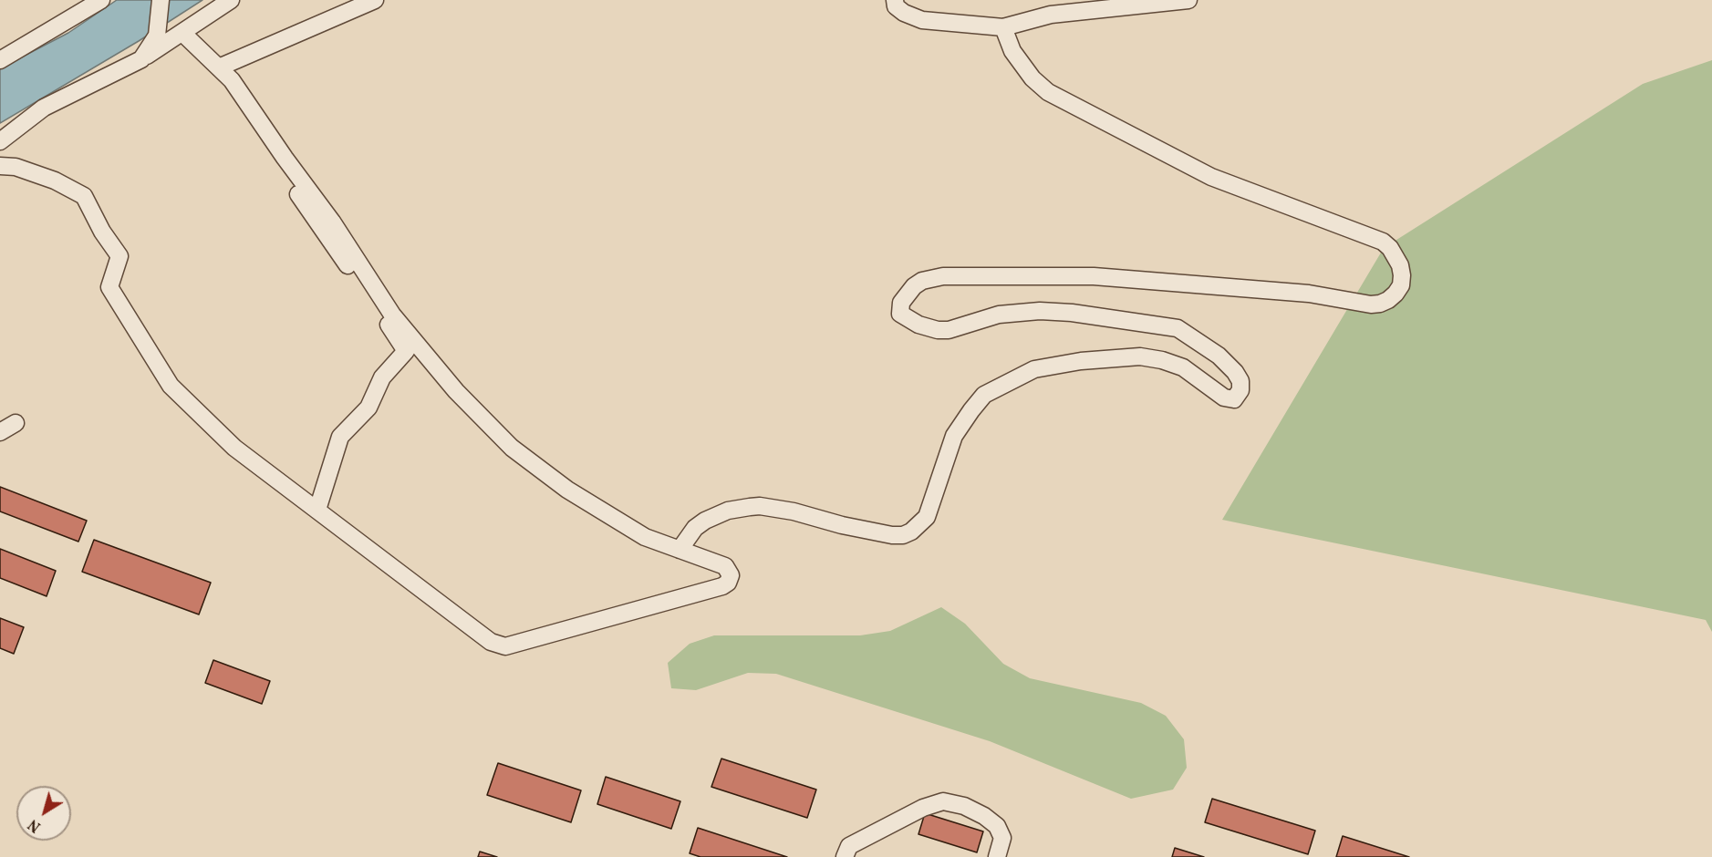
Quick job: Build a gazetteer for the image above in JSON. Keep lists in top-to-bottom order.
{
  "north": "bottom left"
}
